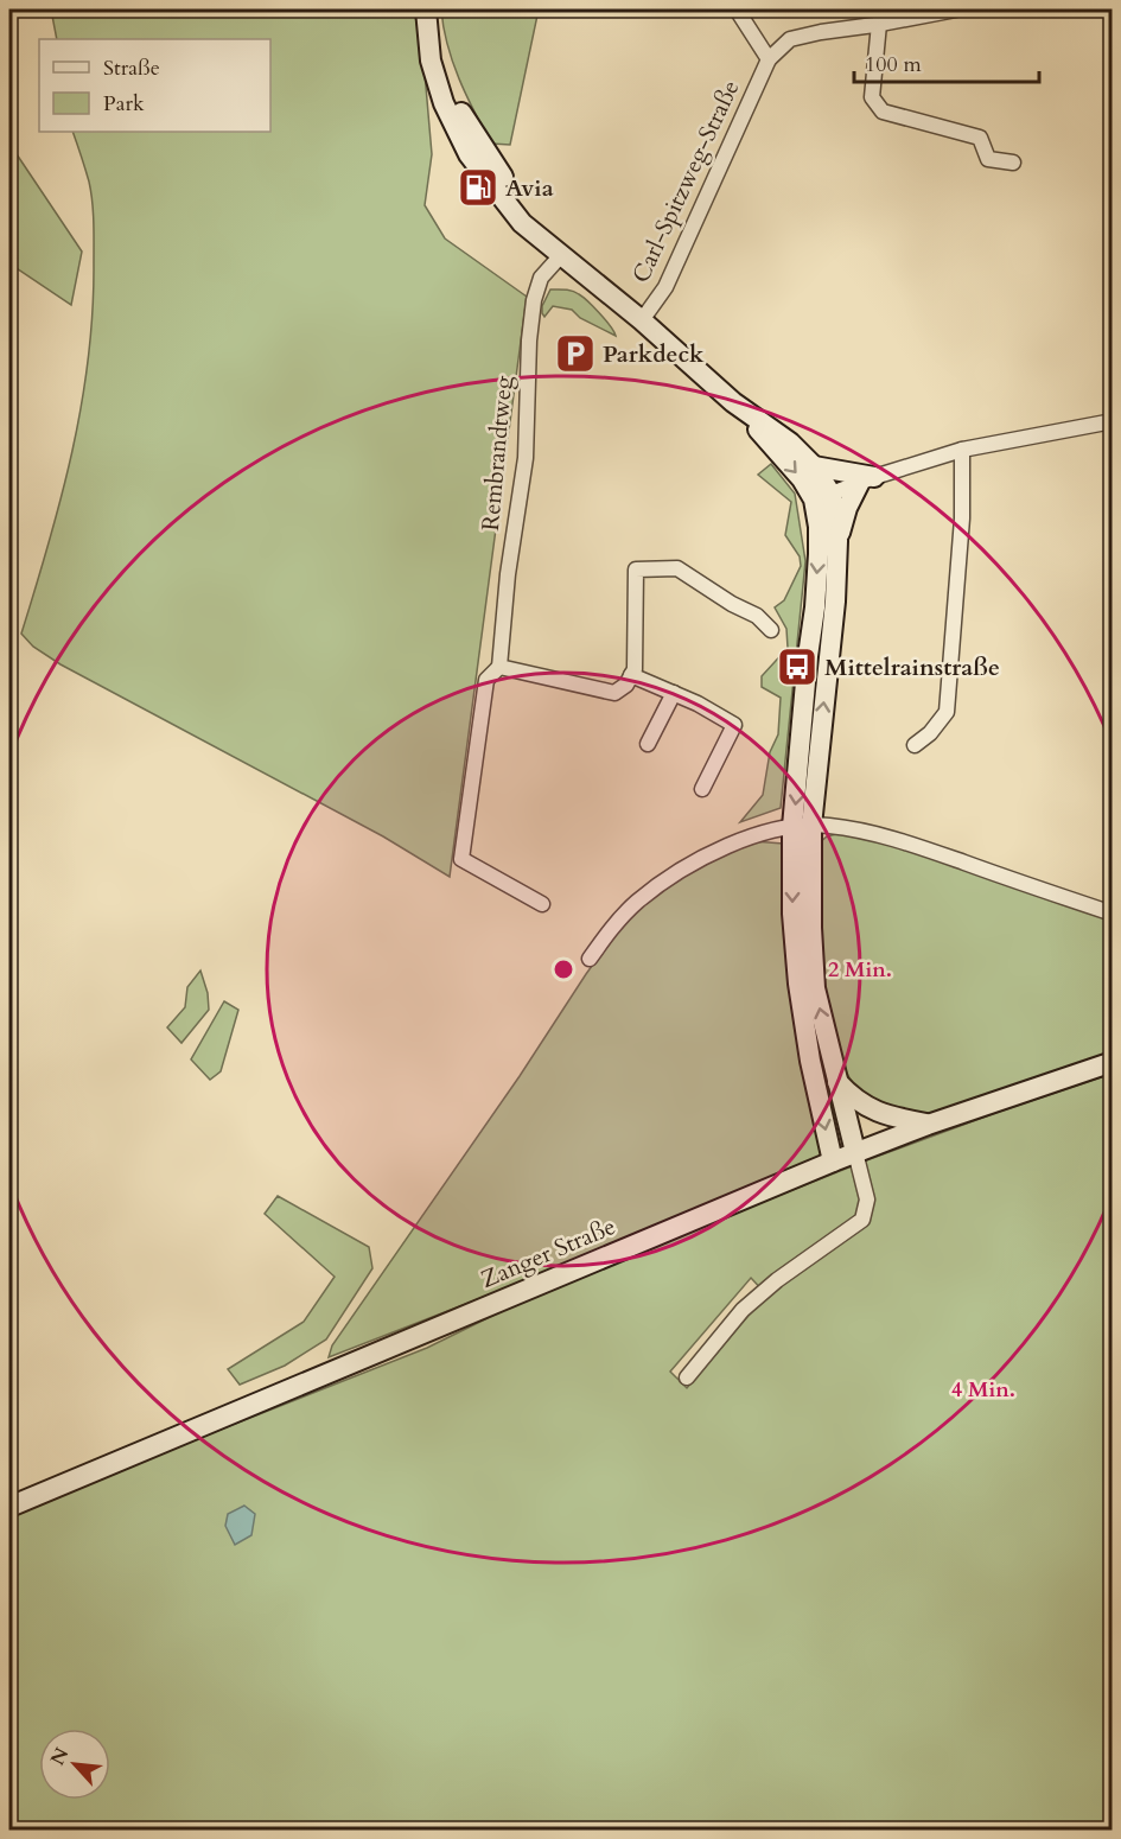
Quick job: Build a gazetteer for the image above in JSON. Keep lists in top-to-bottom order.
{
  "streets": {
    "street": ["Carl-Spitzweg-Straße", "Rembrandtweg", "Zanger Straße"]
  },
  "places": {
    "fuel station": ["Avia"],
    "parking": ["Parkdeck"],
    "bus stop": ["Mittelrainstraße"]
  },
  "legend": ["Straße", "Park"],
  "scale_bar": "100 m",
  "north": "top left",
  "rings": ["2 Min.", "4 Min."]
}
